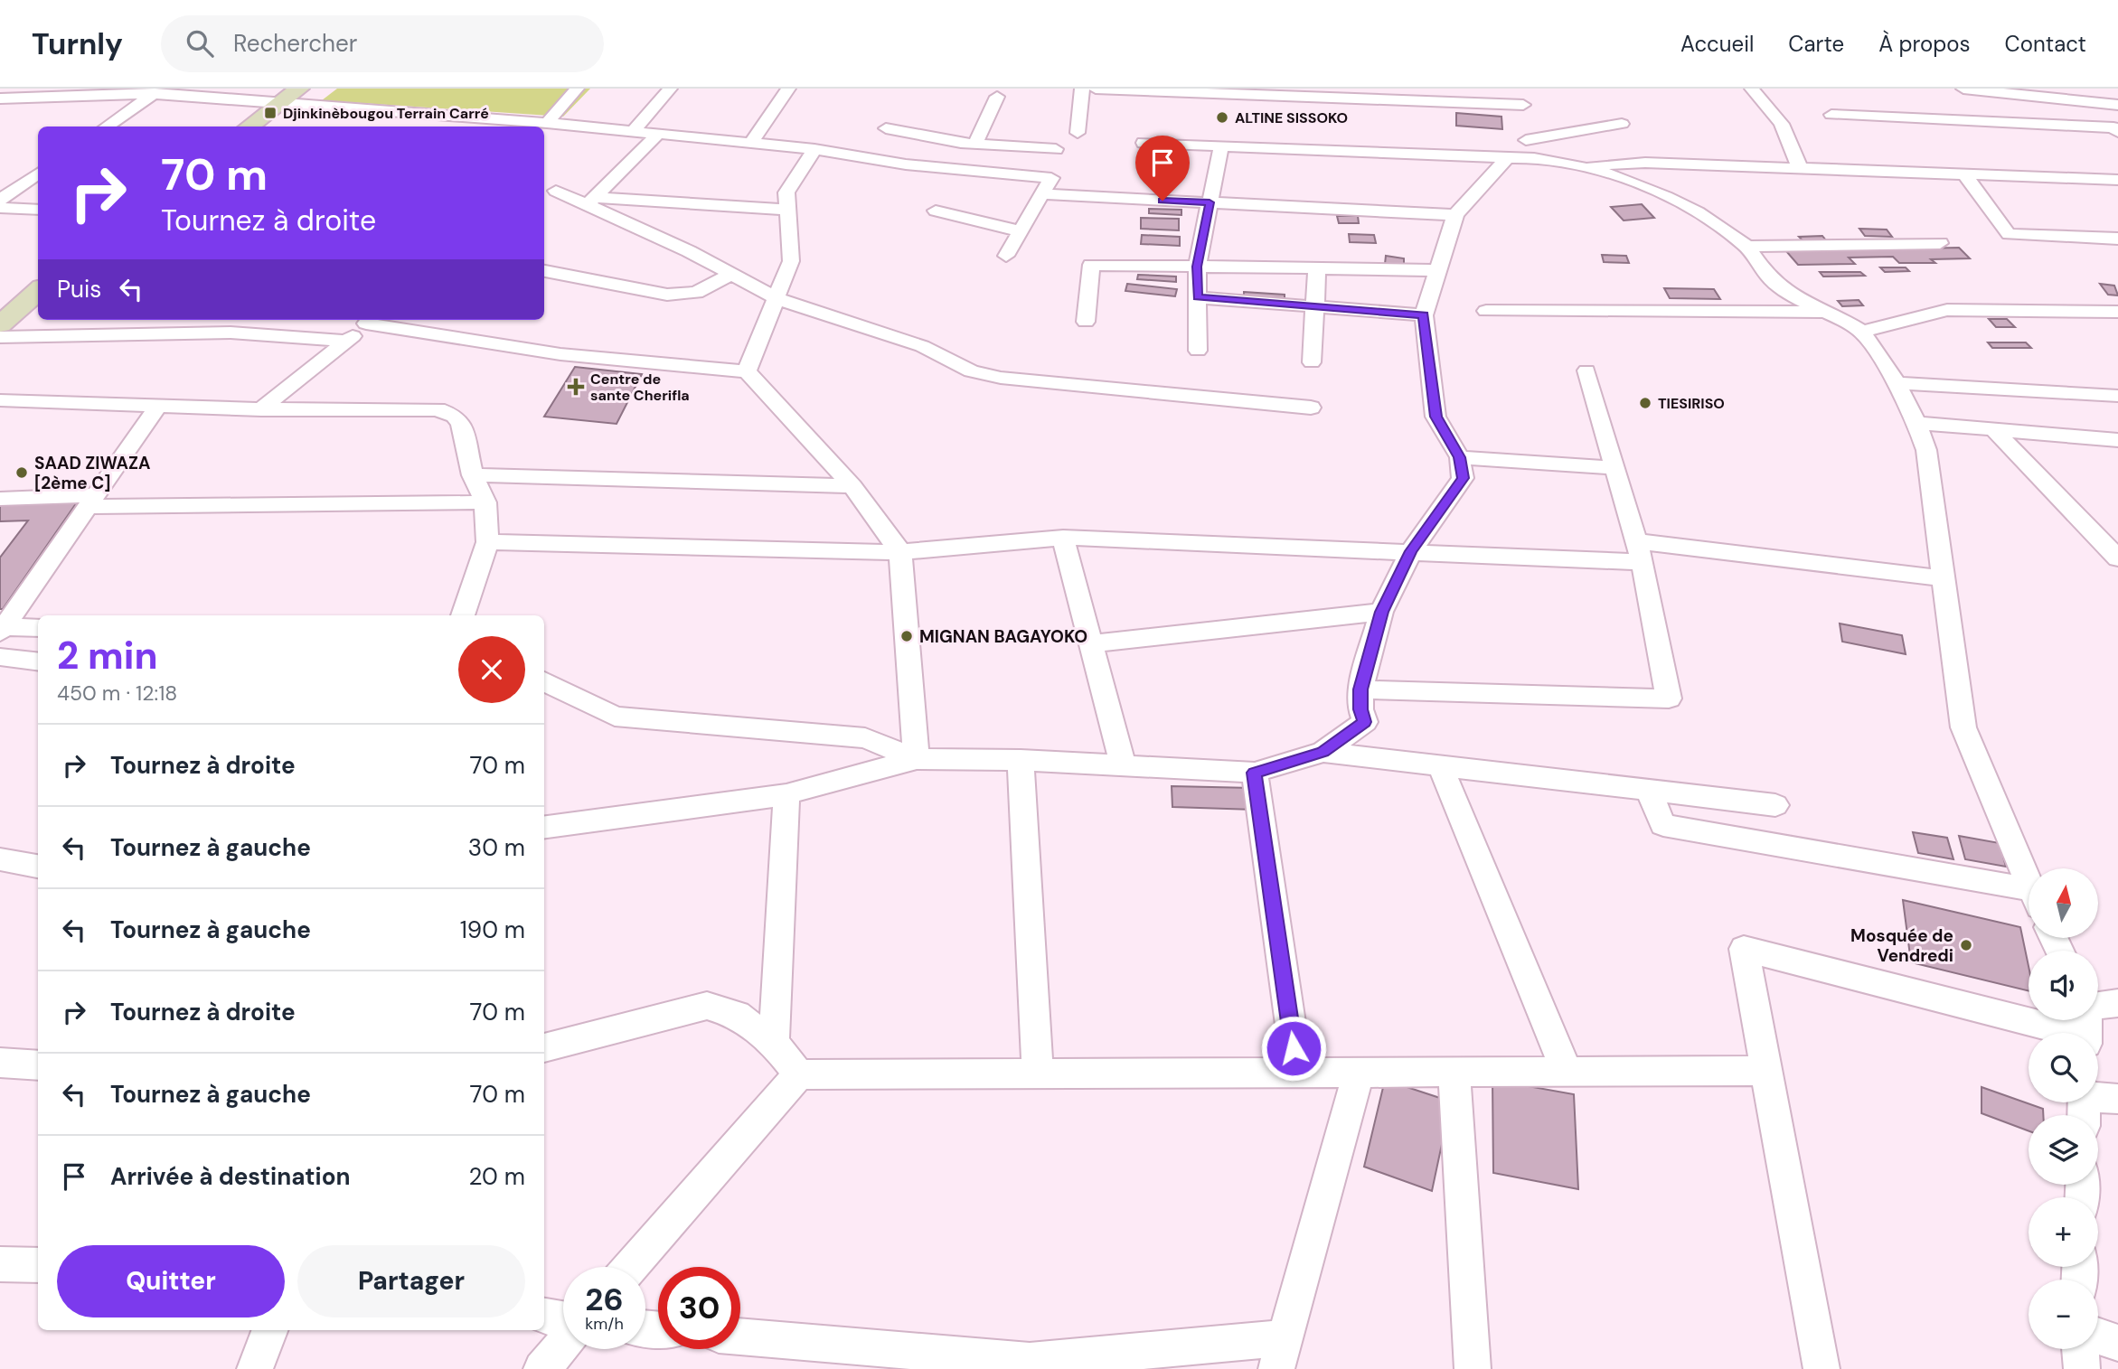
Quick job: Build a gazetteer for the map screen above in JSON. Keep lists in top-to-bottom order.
{
  "places": {
    "transit": ["Djinkinèbougou Terrain Carré"],
    "other": [
      "ALTINE SISSOKO",
      "TIESIRISO",
      "SAAD ZIWAZA [2ème C]",
      "MIGNAN BAGAYOKO",
      "Mosquée de Vendredi"
    ],
    "health": ["Centre de sante Cherifla"]
  },
  "north": "top",
  "page": {
    "header": "Turnly",
    "search": "Rechercher",
    "nav": [
      "Accueil",
      "Carte",
      "À propos",
      "Contact"
    ],
    "turn": ["70 m", "Tournez à droite"],
    "then": "Puis",
    "heading": ["2 min", "450 m · 12:18"],
    "list": [
      {
        "name": "Tournez à droite",
        "value": "70 m"
      },
      {
        "name": "Tournez à gauche",
        "value": "30 m"
      },
      {
        "name": "Tournez à gauche",
        "value": "190 m"
      },
      {
        "name": "Tournez à droite",
        "value": "70 m"
      },
      {
        "name": "Tournez à gauche",
        "value": "70 m"
      },
      {
        "name": "Arrivée à destination",
        "value": "20 m"
      }
    ],
    "map_buttons": ["+", "−"],
    "buttons": ["Quitter", "Partager"],
    "speed": "26 km/h",
    "limit": "30"
  }
}
